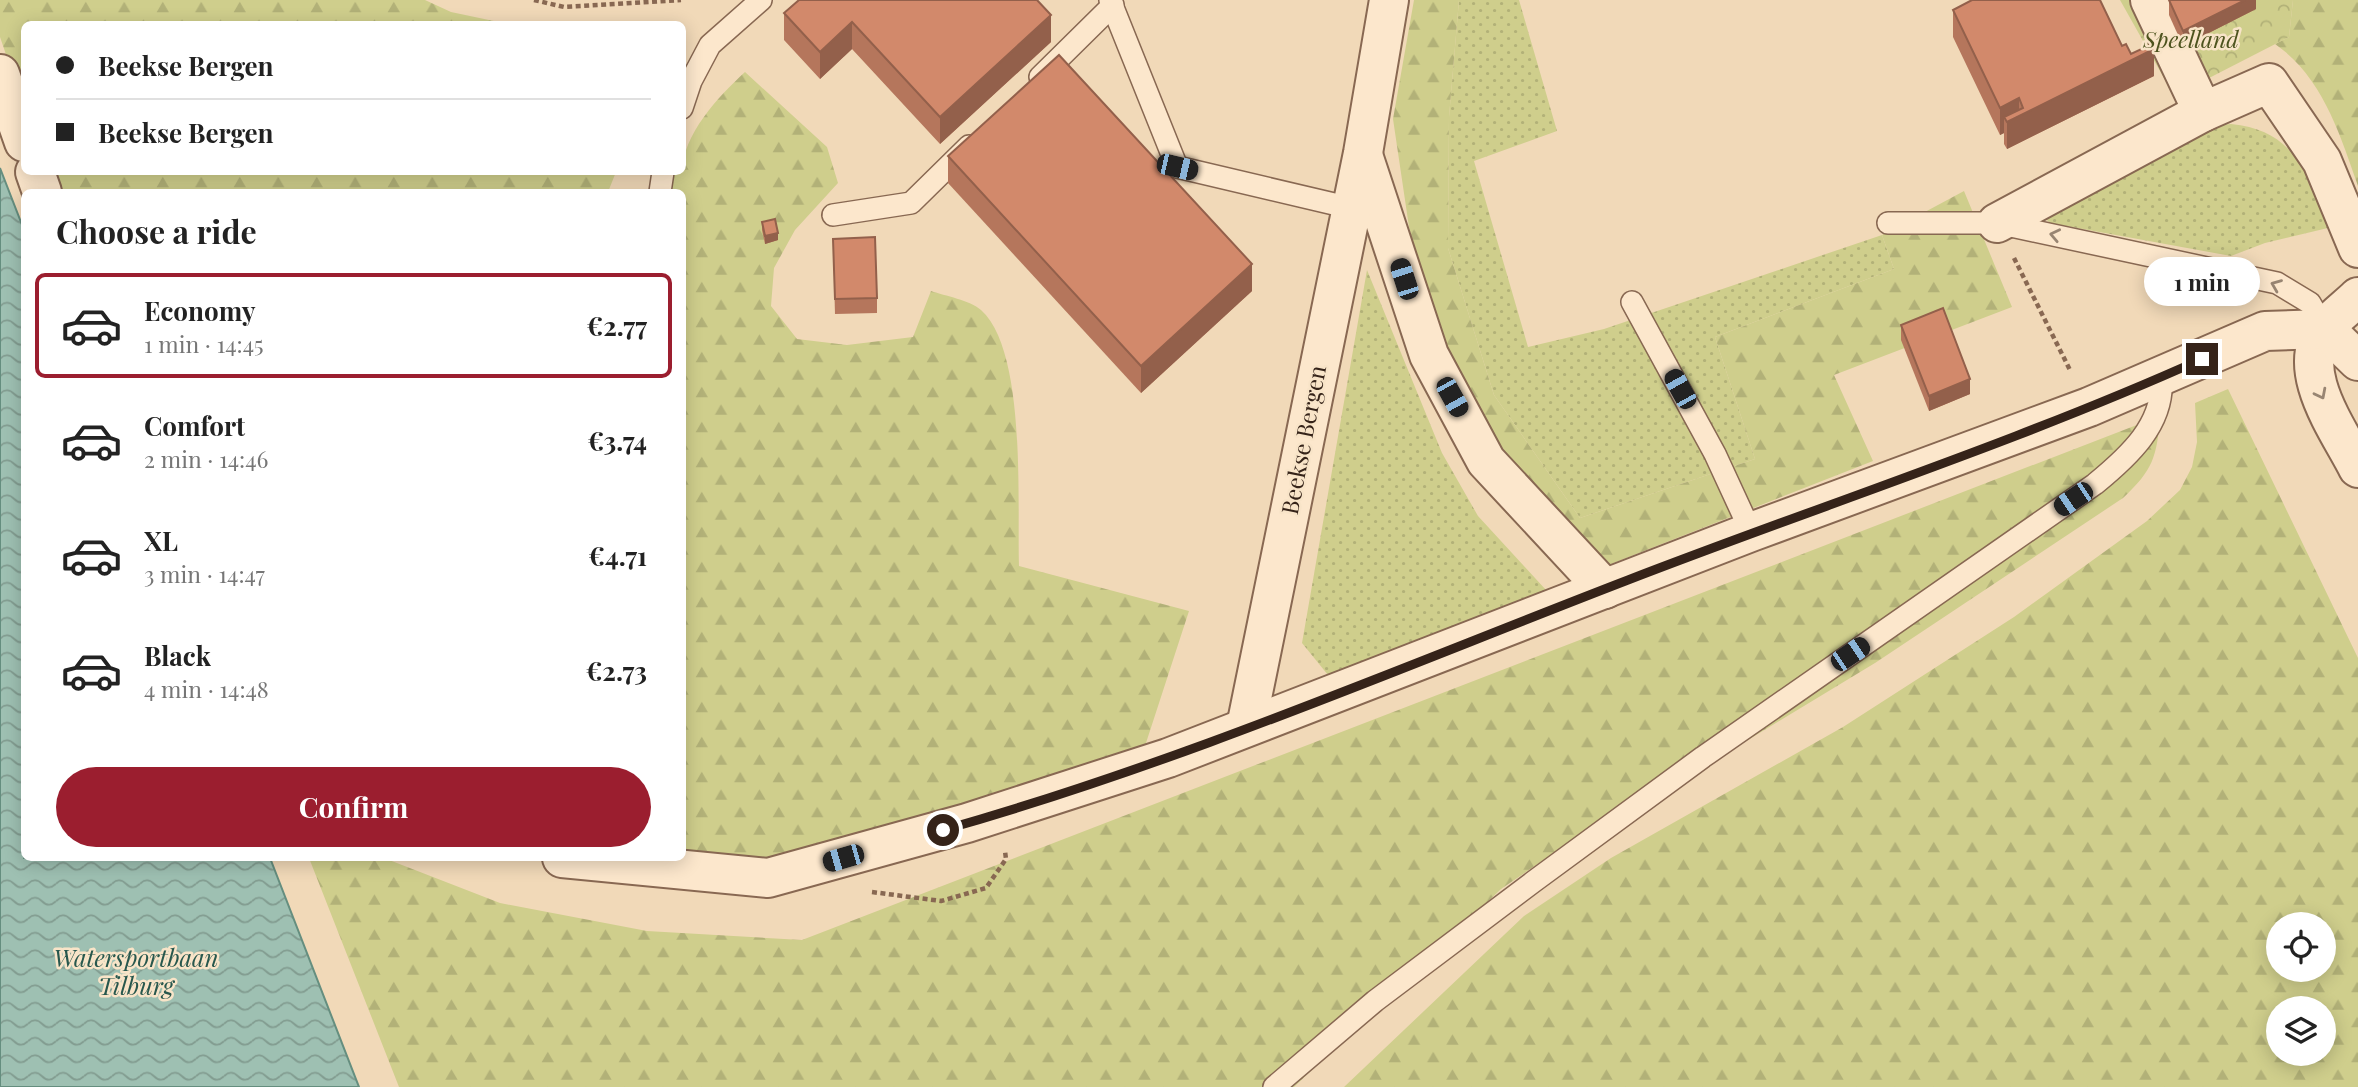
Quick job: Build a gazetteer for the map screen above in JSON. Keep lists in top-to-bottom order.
{
  "streets": {
    "street": ["Beekse Bergen"]
  },
  "water": ["Watersportbaan Tilburg"],
  "parks": ["Speelland"],
  "page": {
    "banner": ["Beekse Bergen", "Beekse Bergen"],
    "heading": "Choose a ride",
    "bubble": "1 min",
    "list": [
      {
        "name": "Economy",
        "note": "1 min · 14:45",
        "value": "€2.77"
      },
      {
        "name": "Comfort",
        "note": "2 min · 14:46",
        "value": "€3.74"
      },
      {
        "name": "XL",
        "note": "3 min · 14:47",
        "value": "€4.71"
      },
      {
        "name": "Black",
        "note": "4 min · 14:48",
        "value": "€2.73"
      }
    ],
    "buttons": "Confirm"
  }
}
